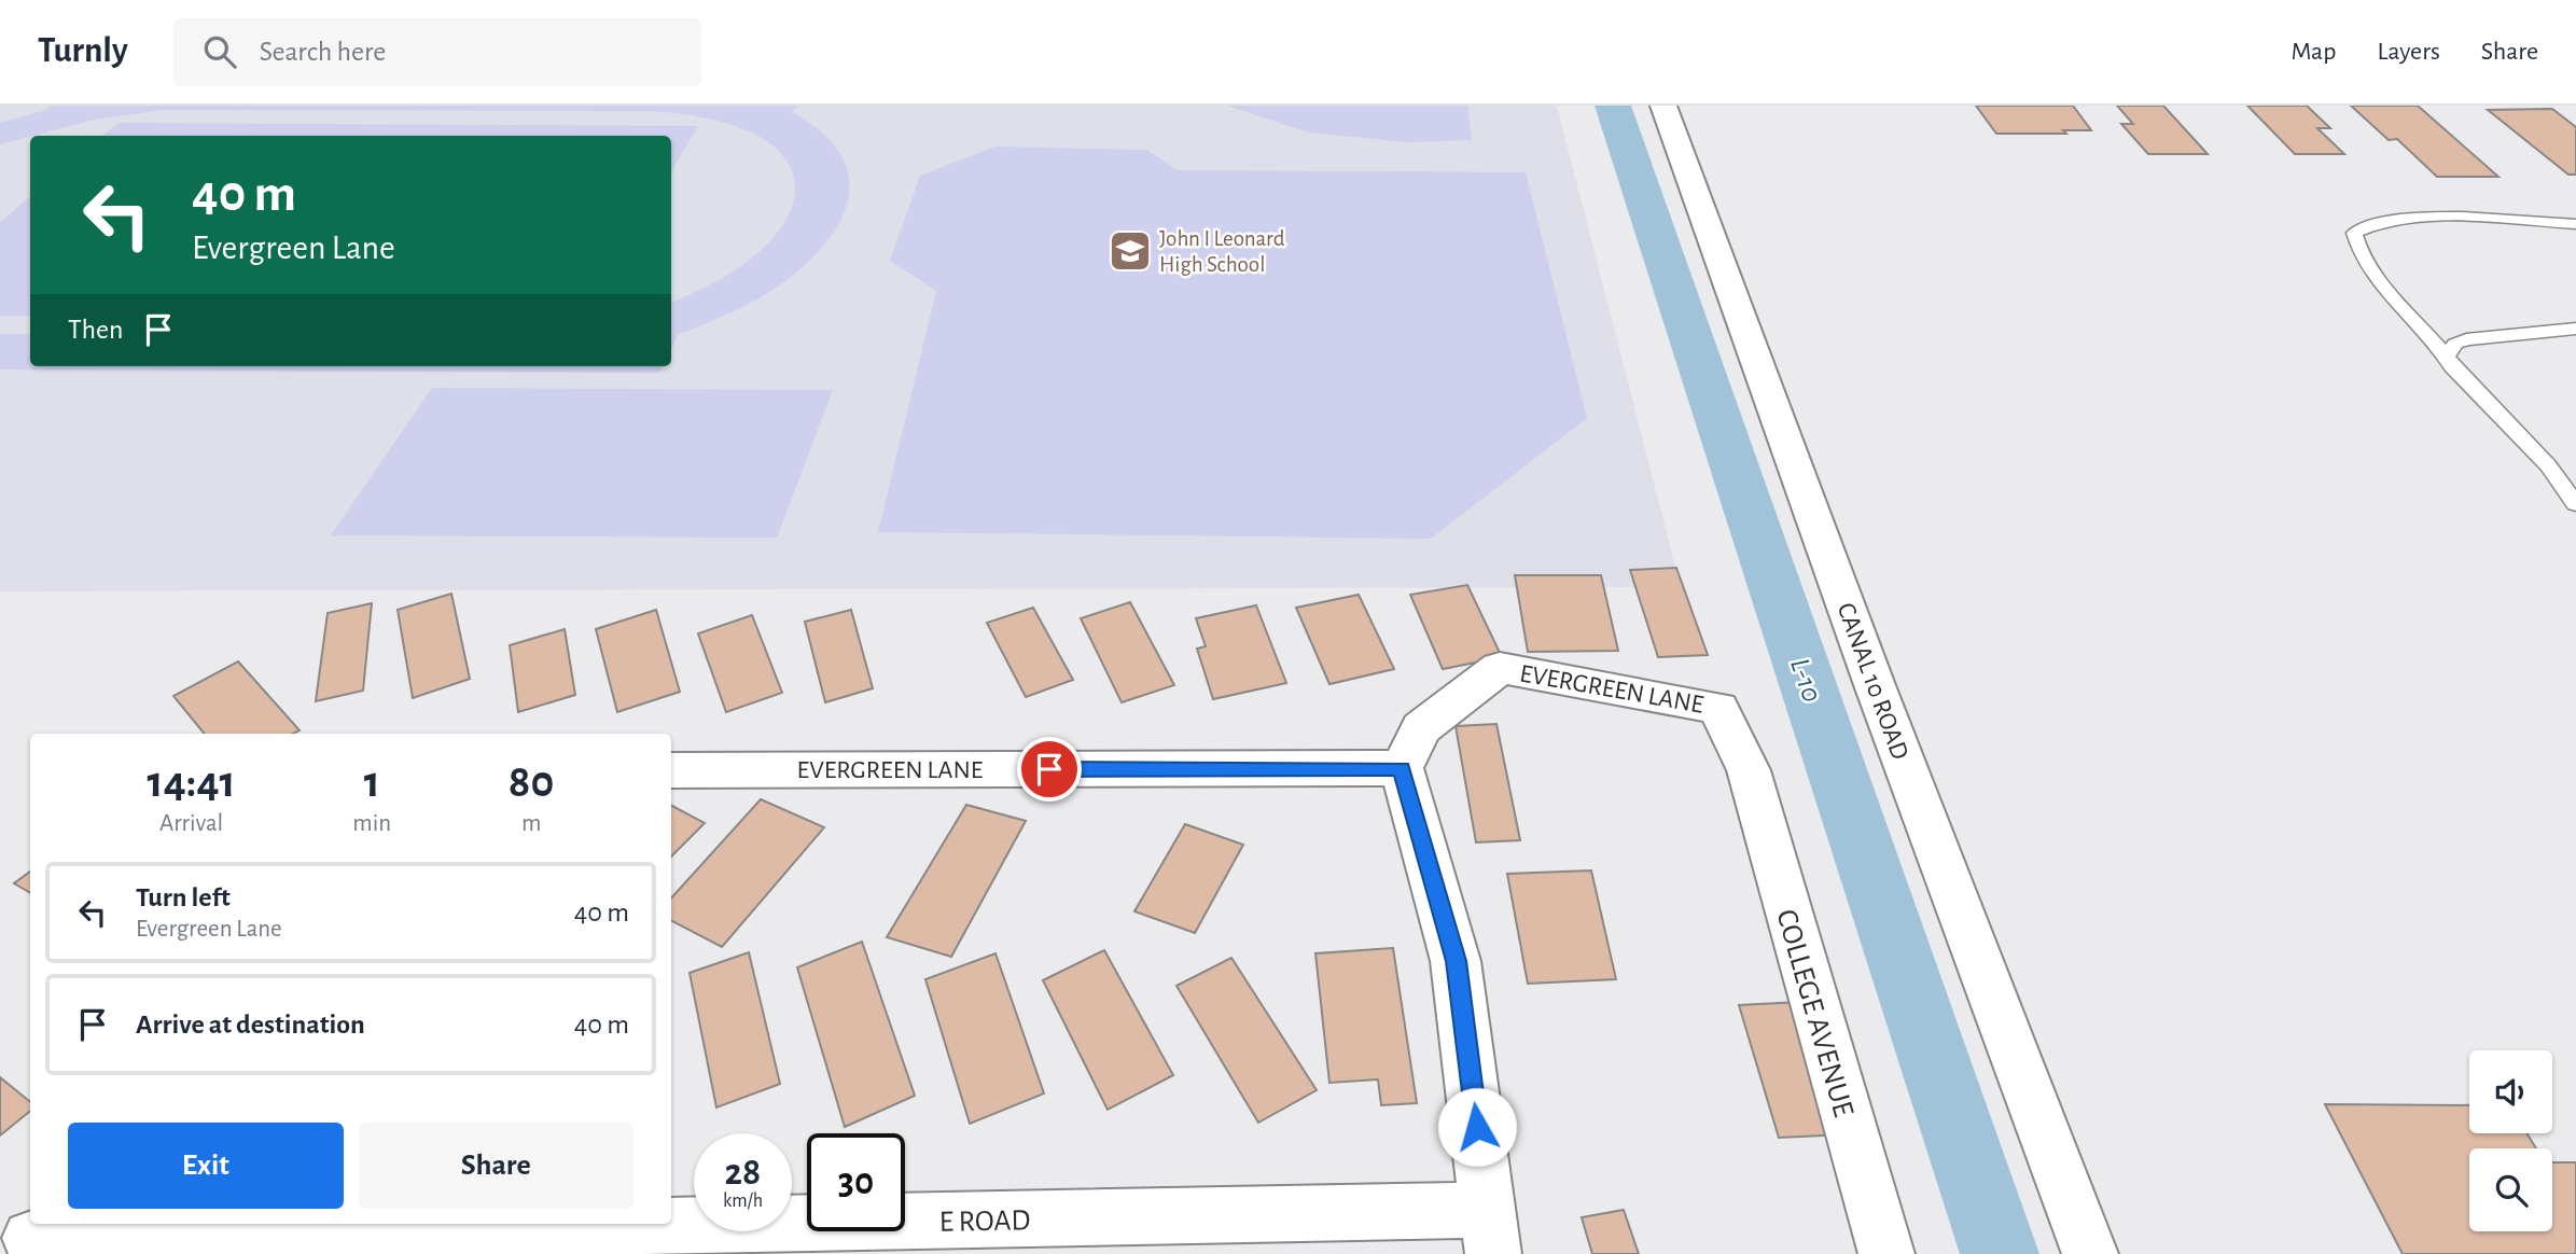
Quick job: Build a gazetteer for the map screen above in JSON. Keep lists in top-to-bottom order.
{
  "streets": {
    "street": [
      "CANAL 10 ROAD",
      "EVERGREEN LANE",
      "COLLEGE AVENUE",
      "E ROAD"
    ]
  },
  "crossings": [
    ["EVERGREEN LANE", "COLLEGE AVENUE"]
  ],
  "water": ["L-10"],
  "places": {
    "school or university": ["John I Leonard High School"]
  },
  "page": {
    "header": "Turnly",
    "search": "Search here",
    "nav": ["Map", "Layers", "Share"],
    "turn": ["40 m", "Evergreen Lane"],
    "then": "Then",
    "eta": [
      "14:41",
      "Arrival",
      "1",
      "min",
      "80",
      "m"
    ],
    "list": [
      {
        "name": "Turn left",
        "note": "Evergreen Lane",
        "value": "40 m"
      },
      {
        "name": "Arrive at destination",
        "value": "40 m"
      }
    ],
    "buttons": ["Exit", "Share"],
    "speed": "28 km/h",
    "limit": "30"
  }
}
